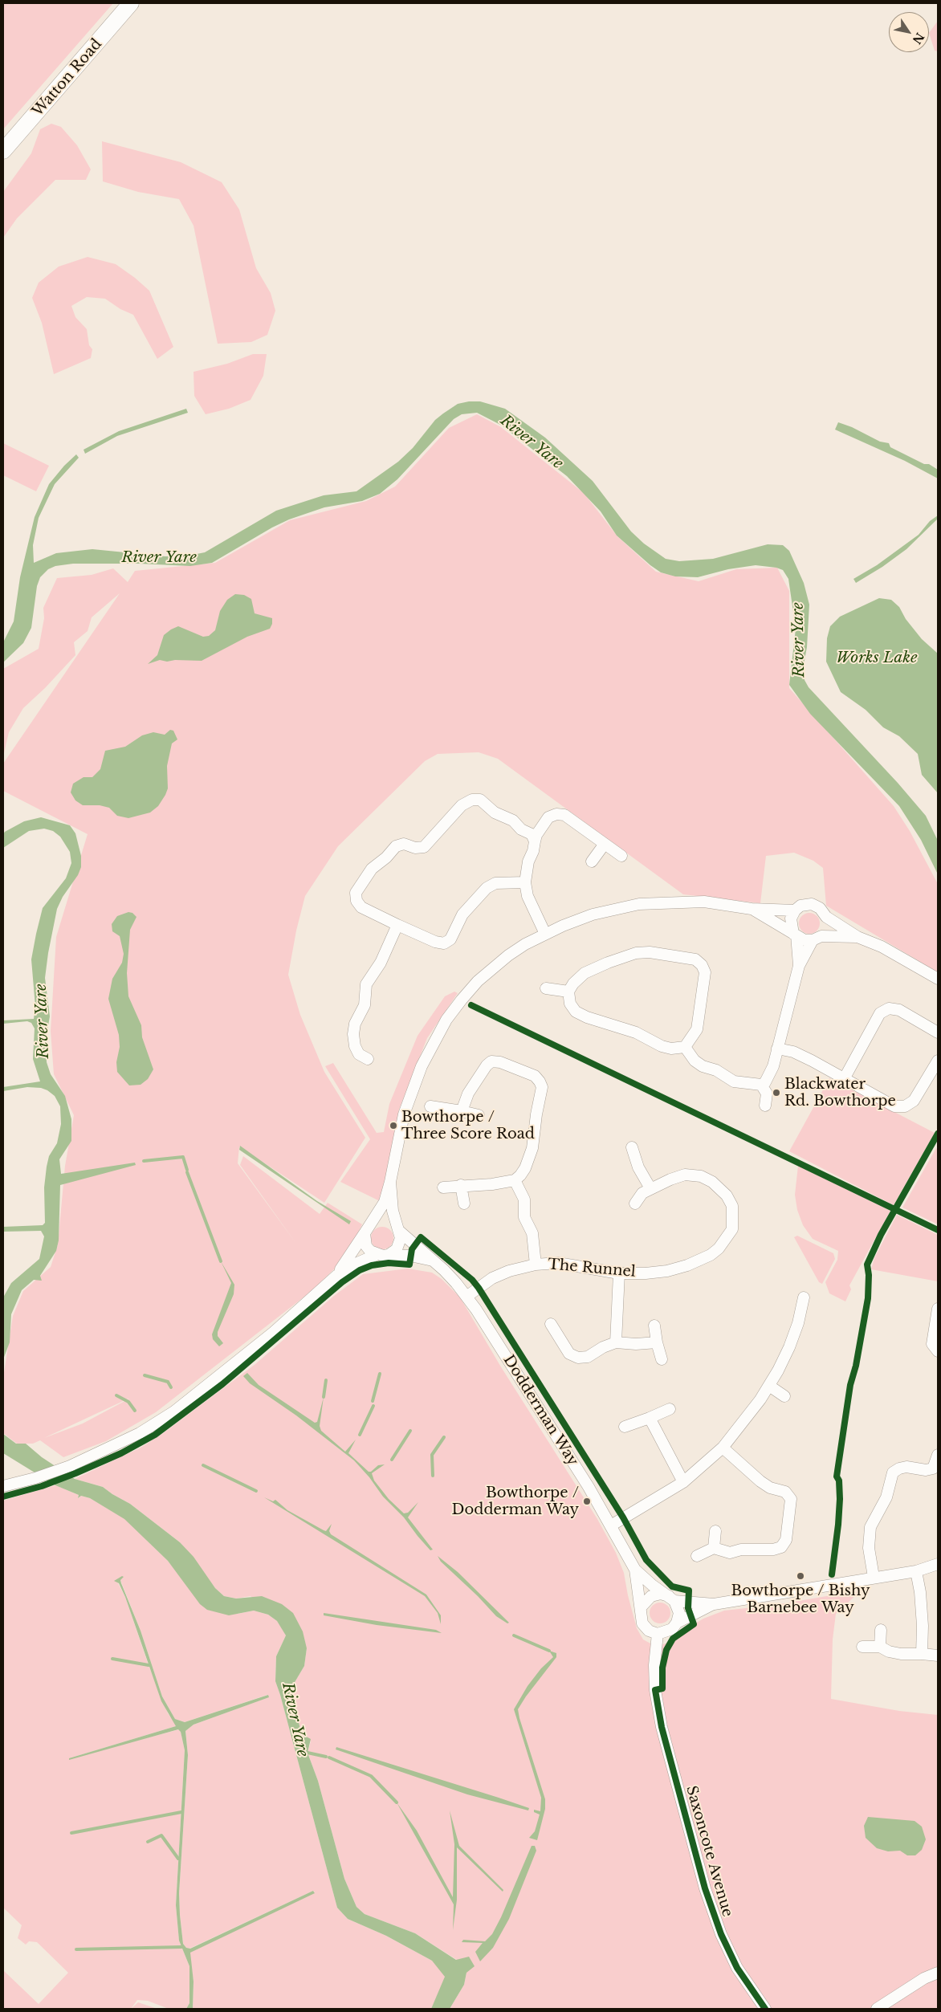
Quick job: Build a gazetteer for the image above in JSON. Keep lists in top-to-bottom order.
{
  "streets": {
    "main road": ["Watton Road"],
    "street": ["The Runnel", "Dodderman Way", "Saxoncote Avenue"]
  },
  "crossings": [
    ["The Runnel", "Dodderman Way"],
    ["Dodderman Way", "Saxoncote Avenue"]
  ],
  "water": ["River Yare", "Works Lake"],
  "places": [
    "Blackwater Rd. Bowthorpe",
    "Bowthorpe / Three Score Road",
    "Bowthorpe / Dodderman Way",
    "Bowthorpe / Bishy Barnebee Way"
  ],
  "north": "bottom right"
}
